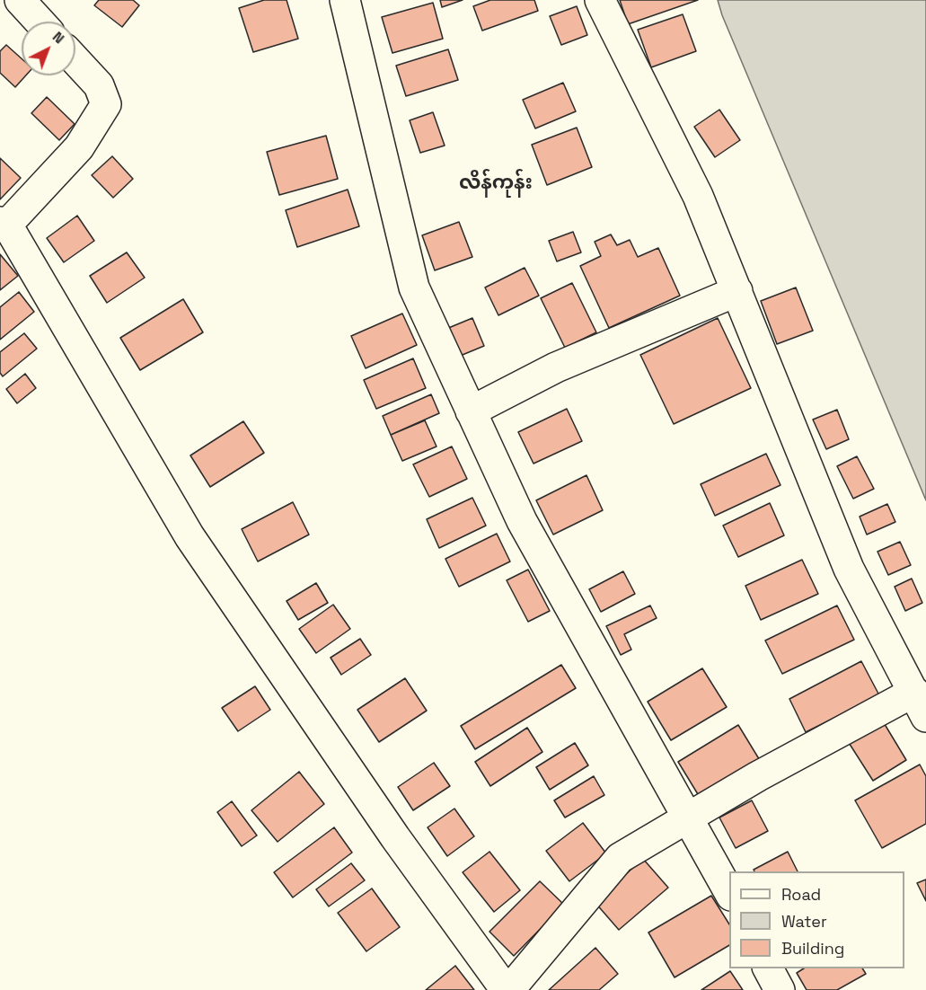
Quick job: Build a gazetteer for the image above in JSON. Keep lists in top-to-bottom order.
{
  "districts": ["လိန်ကုန်း"],
  "legend": ["Road", "Water", "Building"],
  "north": "top right"
}
